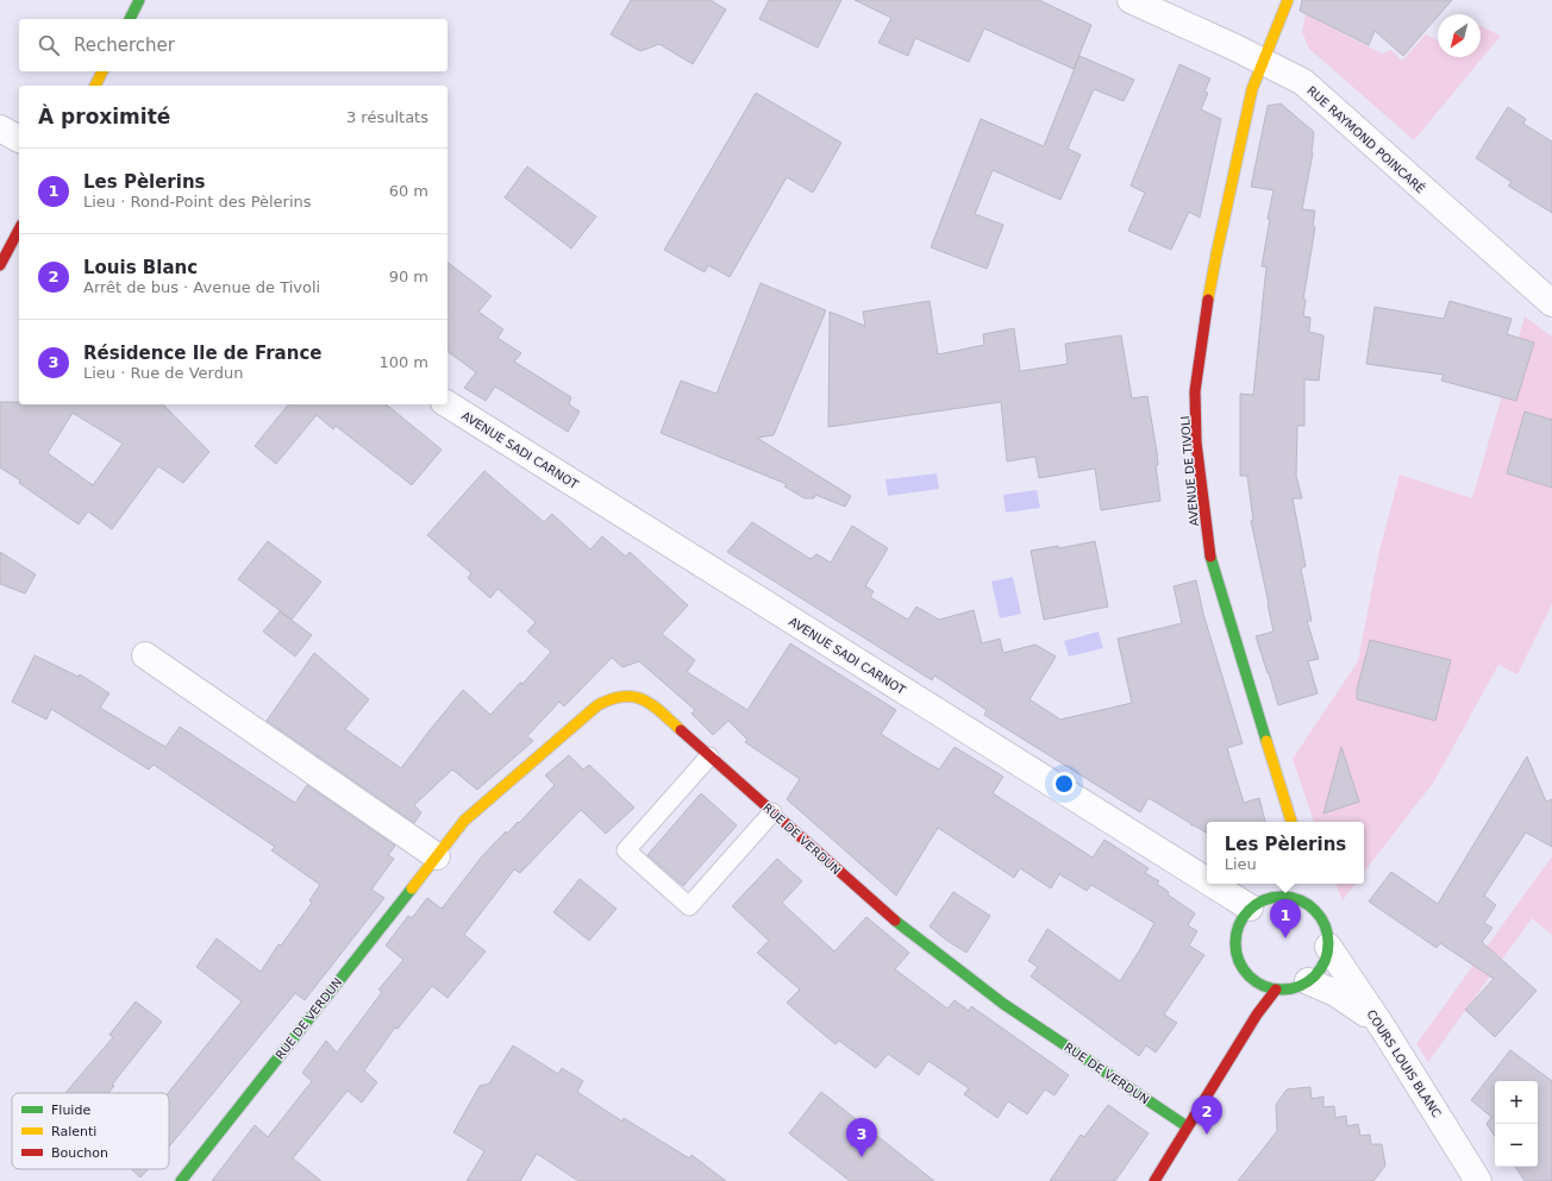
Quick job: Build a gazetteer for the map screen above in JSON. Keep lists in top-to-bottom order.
{
  "streets": {
    "street": [
      "RUE RAYMOND POINCARÉ",
      "AVENUE SADI CARNOT",
      "AVENUE DE TIVOLI",
      "RUE DE VERDUN",
      "COURS LOUIS BLANC"
    ]
  },
  "crossings": [
    ["RUE RAYMOND POINCARÉ", "AVENUE DE TIVOLI"],
    ["AVENUE SADI CARNOT", "COURS LOUIS BLANC"]
  ],
  "legend": ["Fluide", "Ralenti", "Bouchon"],
  "north": "bottom left",
  "page": {
    "search": "Rechercher",
    "heading": ["À proximité", "3 résultats"],
    "list": [
      {
        "mark": "1",
        "name": "Les Pèlerins",
        "note": "Lieu · Rond-Point des Pèlerins",
        "value": "60 m"
      },
      {
        "mark": "2",
        "name": "Louis Blanc",
        "note": "Arrêt de bus · Avenue de Tivoli",
        "value": "90 m"
      },
      {
        "mark": "3",
        "name": "Résidence Ile de France",
        "note": "Lieu · Rue de Verdun",
        "value": "100 m"
      }
    ],
    "popup": ["Les Pèlerins", "Lieu"],
    "pins": ["1", "2", "3"],
    "map_buttons": ["+", "−"]
  }
}
